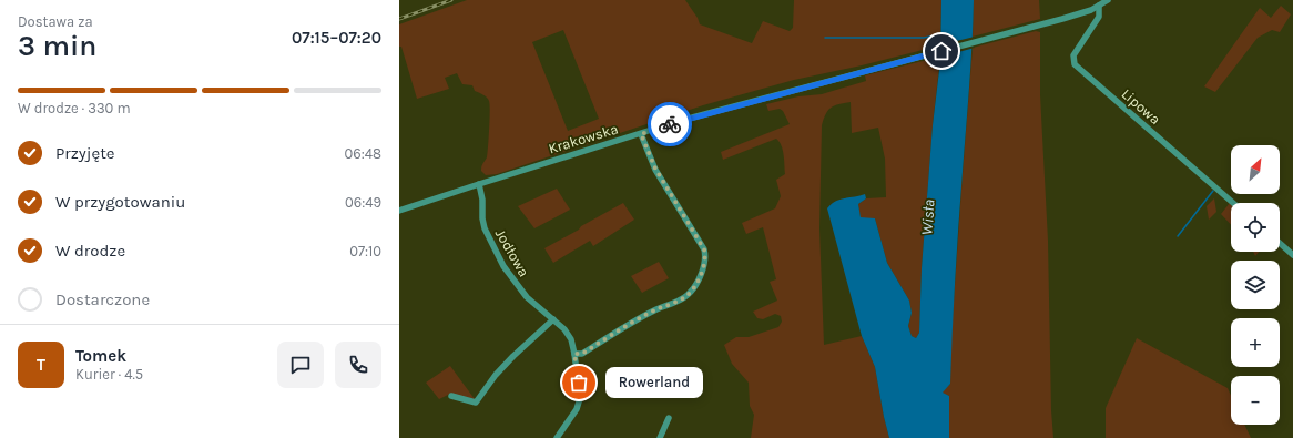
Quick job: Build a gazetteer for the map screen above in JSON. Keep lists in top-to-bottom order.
{
  "streets": {
    "street": ["Lipowa", "Krakowska", "Jodłowa"]
  },
  "crossings": [
    ["Lipowa", "Krakowska"],
    ["Krakowska", "Jodłowa"]
  ],
  "water": ["Wisła"],
  "places": ["Rowerland"],
  "north": "top right",
  "page": {
    "heading": ["3 min", "Dostawa za", "07:15–07:20"],
    "panel": ["Tomek", "Kurier · 4.5"],
    "bar": "W drodze · 330 m",
    "list": [
      ["Przyjęte", "06:48"],
      ["W przygotowaniu", "06:49"],
      ["W drodze", "07:10"],
      "Dostarczone"
    ],
    "map_buttons": ["+", "−"],
    "round": "T",
    "bubble": "Rowerland"
  }
}
